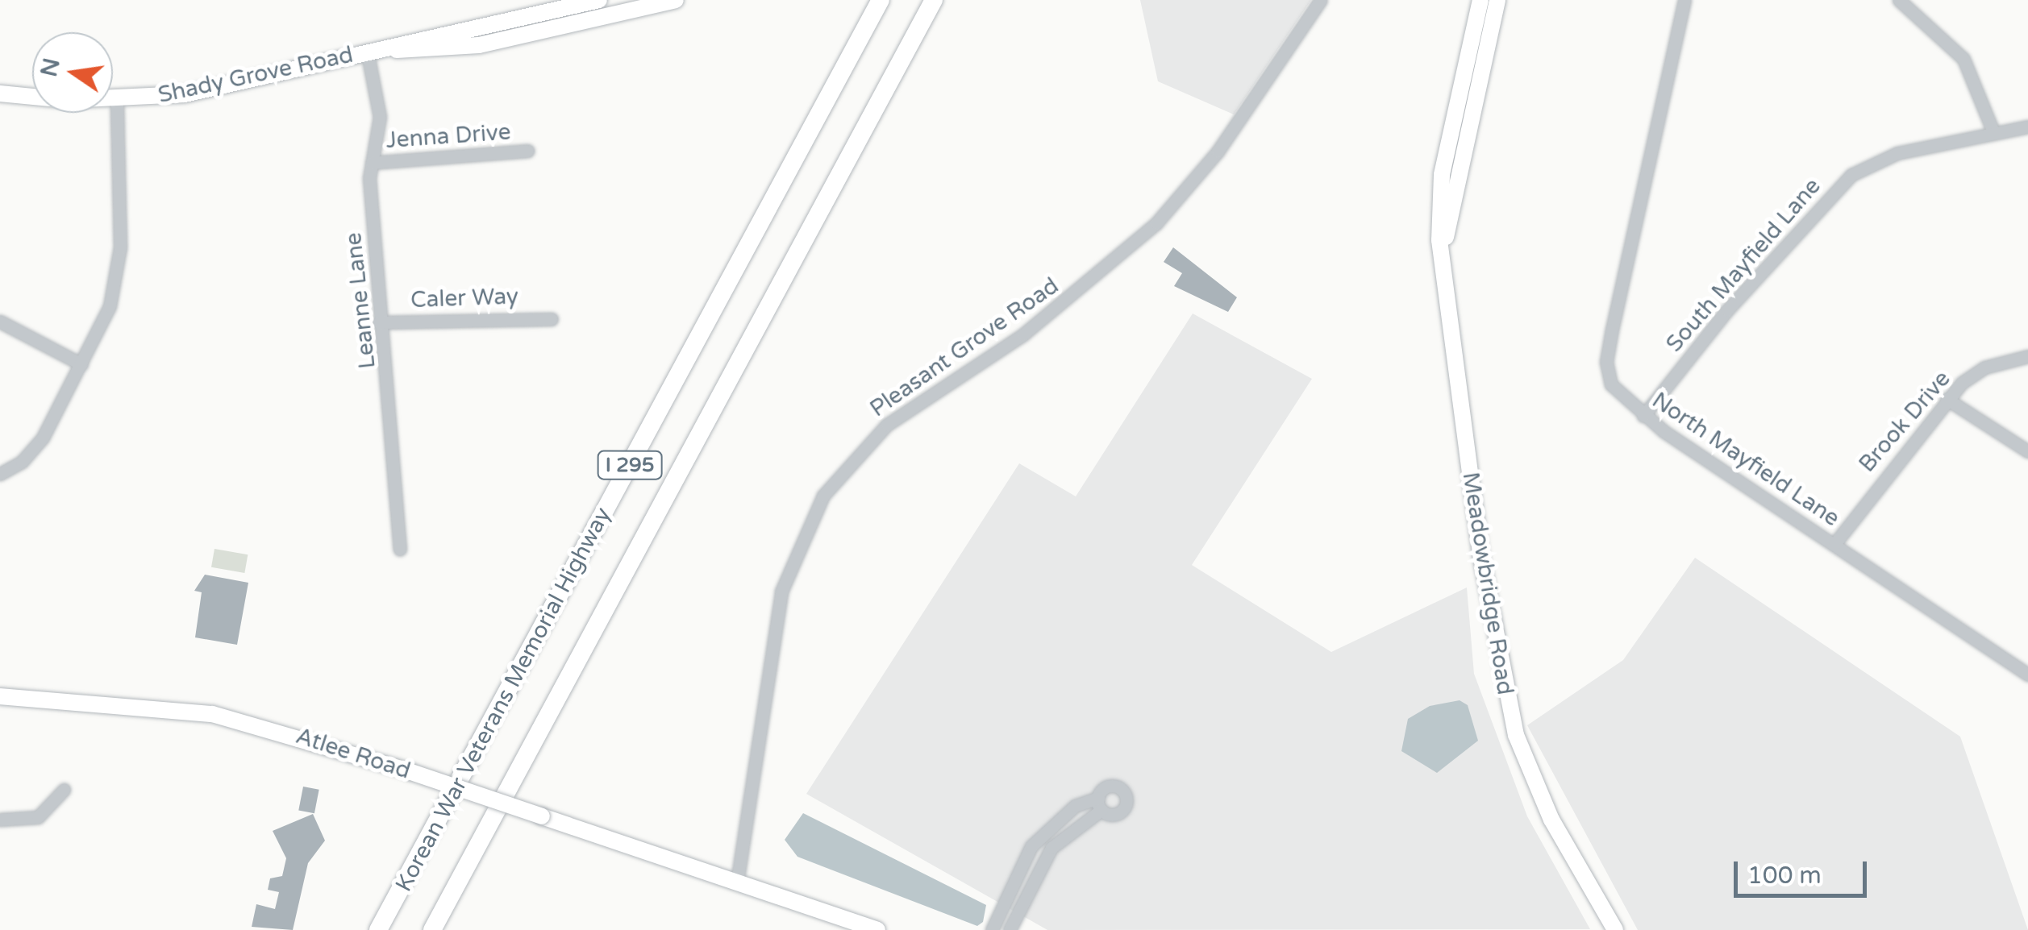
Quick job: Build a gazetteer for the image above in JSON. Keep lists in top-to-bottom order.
{
  "streets": {
    "highway": ["I 295", "Korean War Veterans Memorial Highway"],
    "main road": ["Shady Grove Road", "Meadowbridge Road", "Atlee Road"],
    "street": [
      "Jenna Drive",
      "South Mayfield Lane",
      "Caler Way",
      "Leanne Lane",
      "Pleasant Grove Road",
      "Brook Drive",
      "North Mayfield Lane"
    ]
  },
  "crossings": [
    ["Shady Grove Road", "Leanne Lane"],
    ["Jenna Drive", "Leanne Lane"],
    ["South Mayfield Lane", "North Mayfield Lane"],
    ["Caler Way", "Leanne Lane"],
    ["Pleasant Grove Road", "Atlee Road"],
    ["Brook Drive", "North Mayfield Lane"]
  ],
  "scale_bar": "100 m",
  "north": "left"
}
